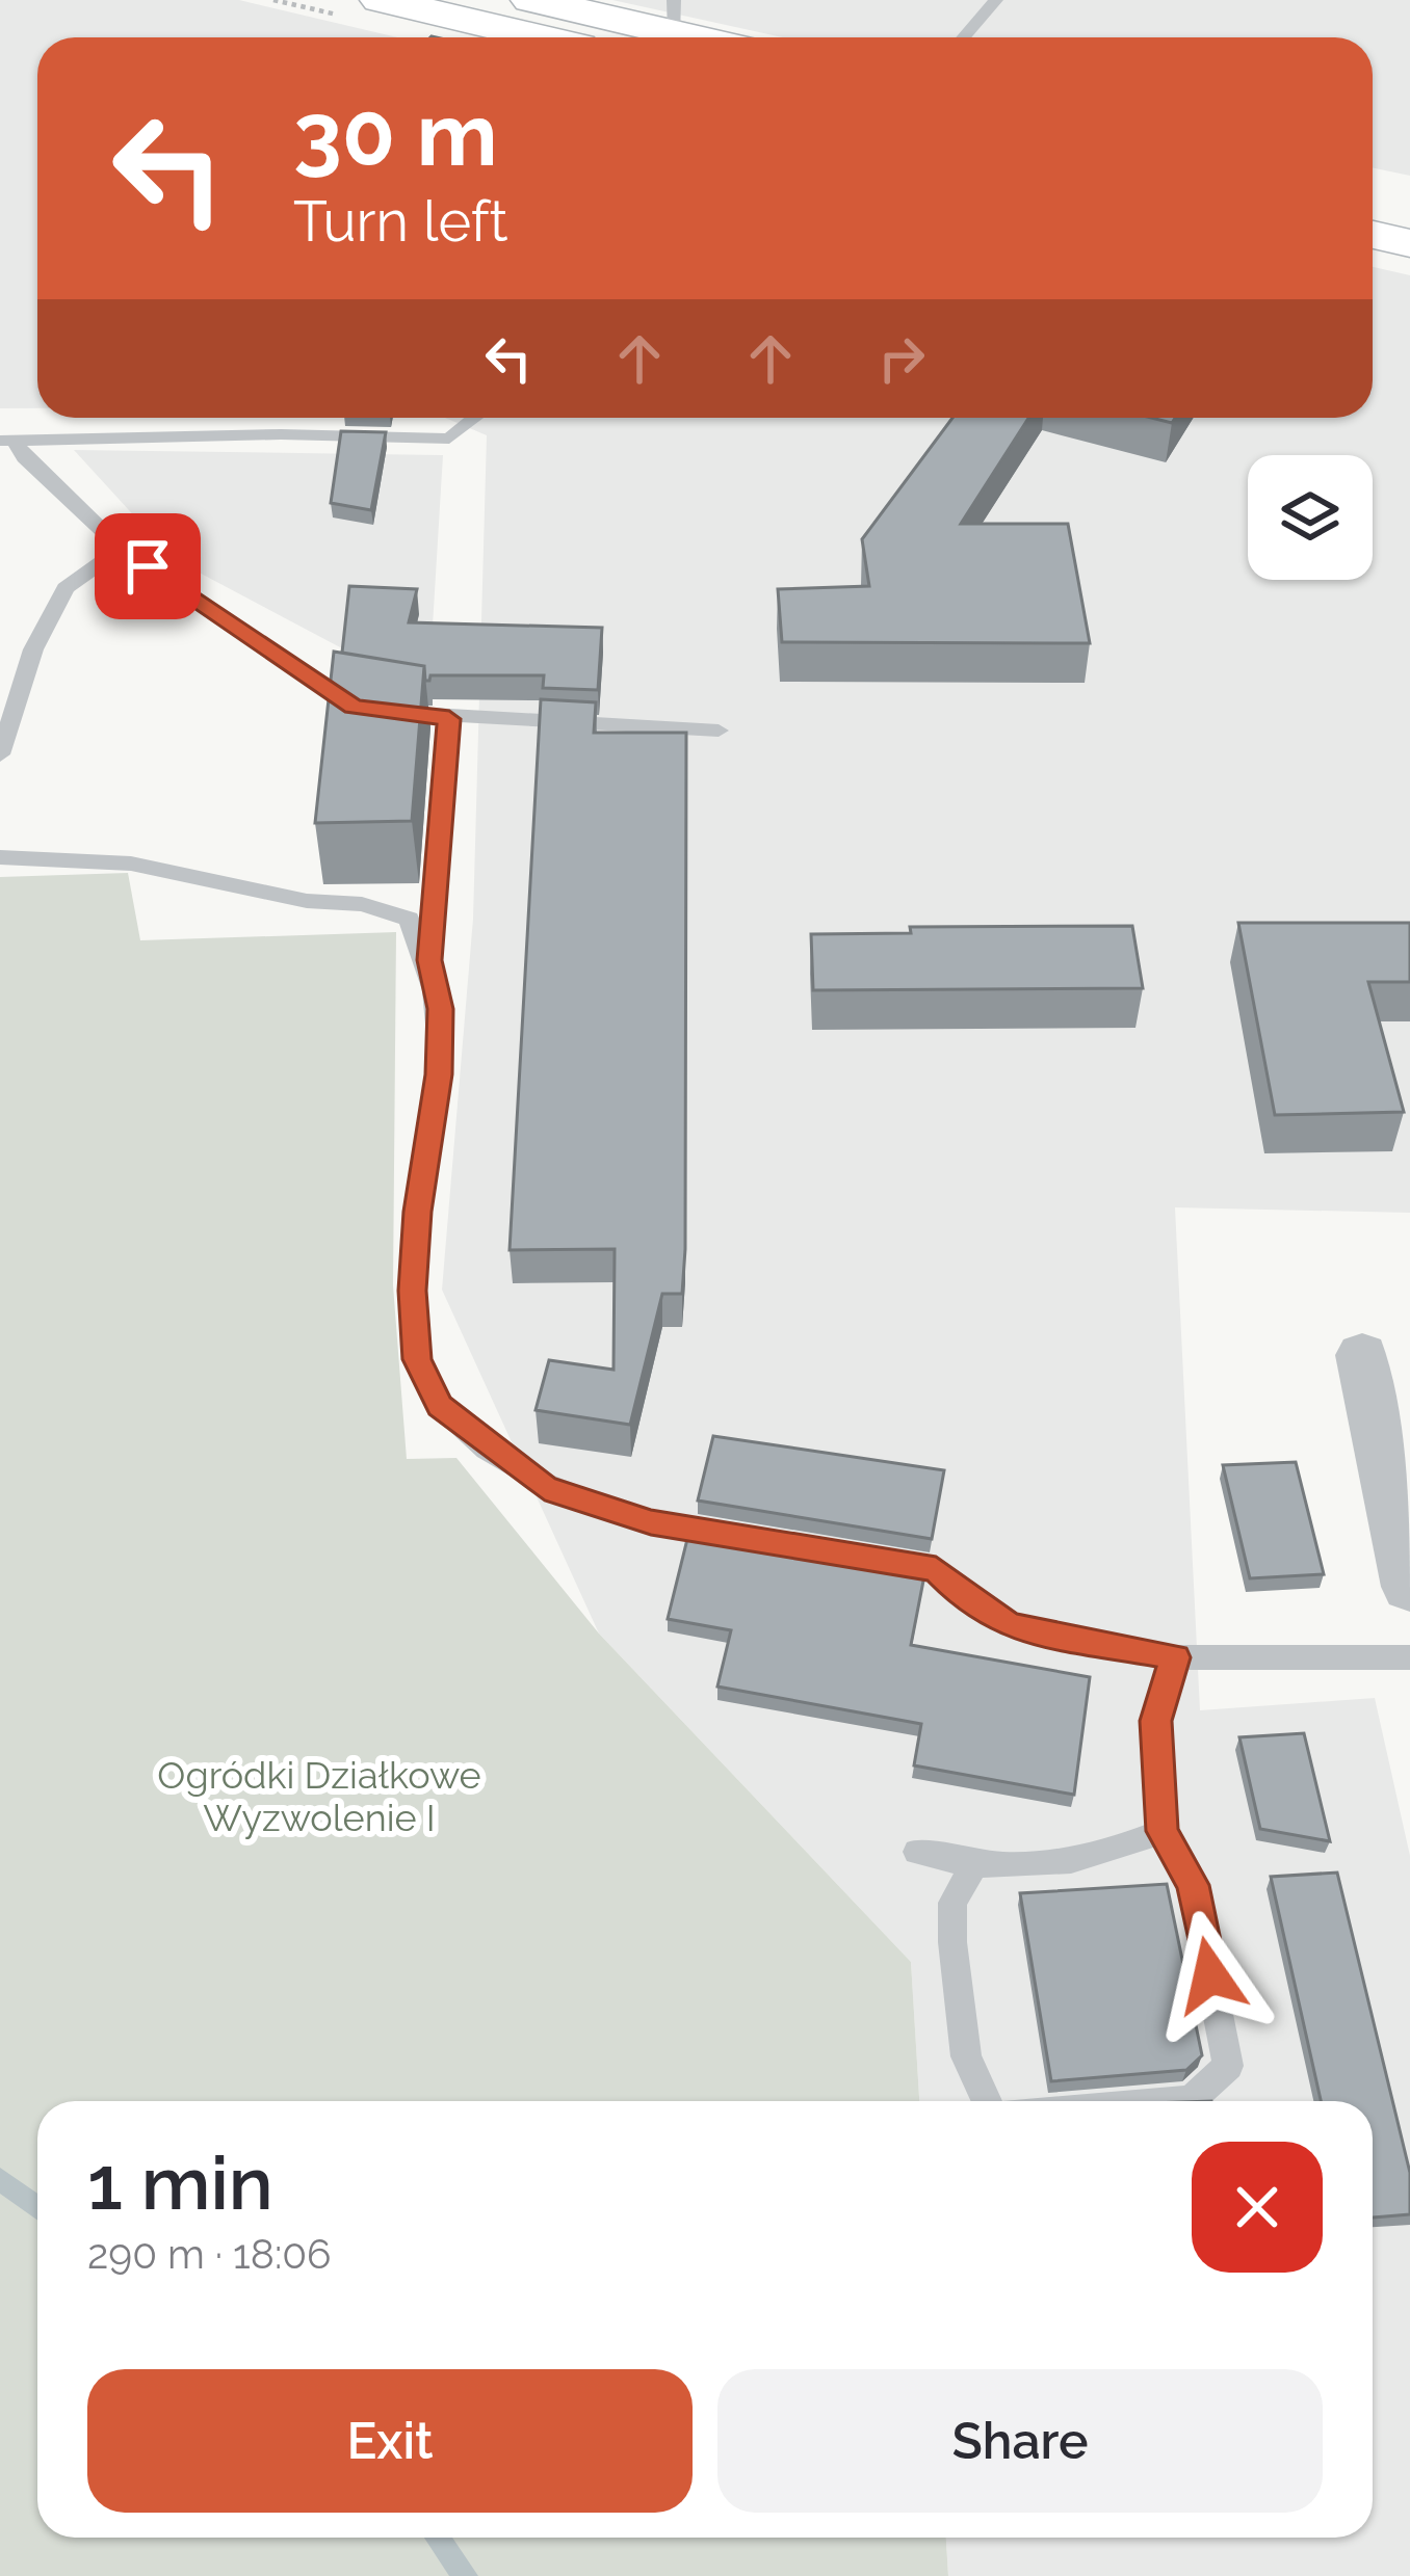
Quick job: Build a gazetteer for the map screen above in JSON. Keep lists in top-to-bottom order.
{
  "parks": ["Ogródki Działkowe Wyzwolenie I"],
  "page": {
    "turn": ["30 m", "Turn left"],
    "heading": ["1 min", "290 m · 18:06"],
    "buttons": ["Exit", "Share"]
  }
}
